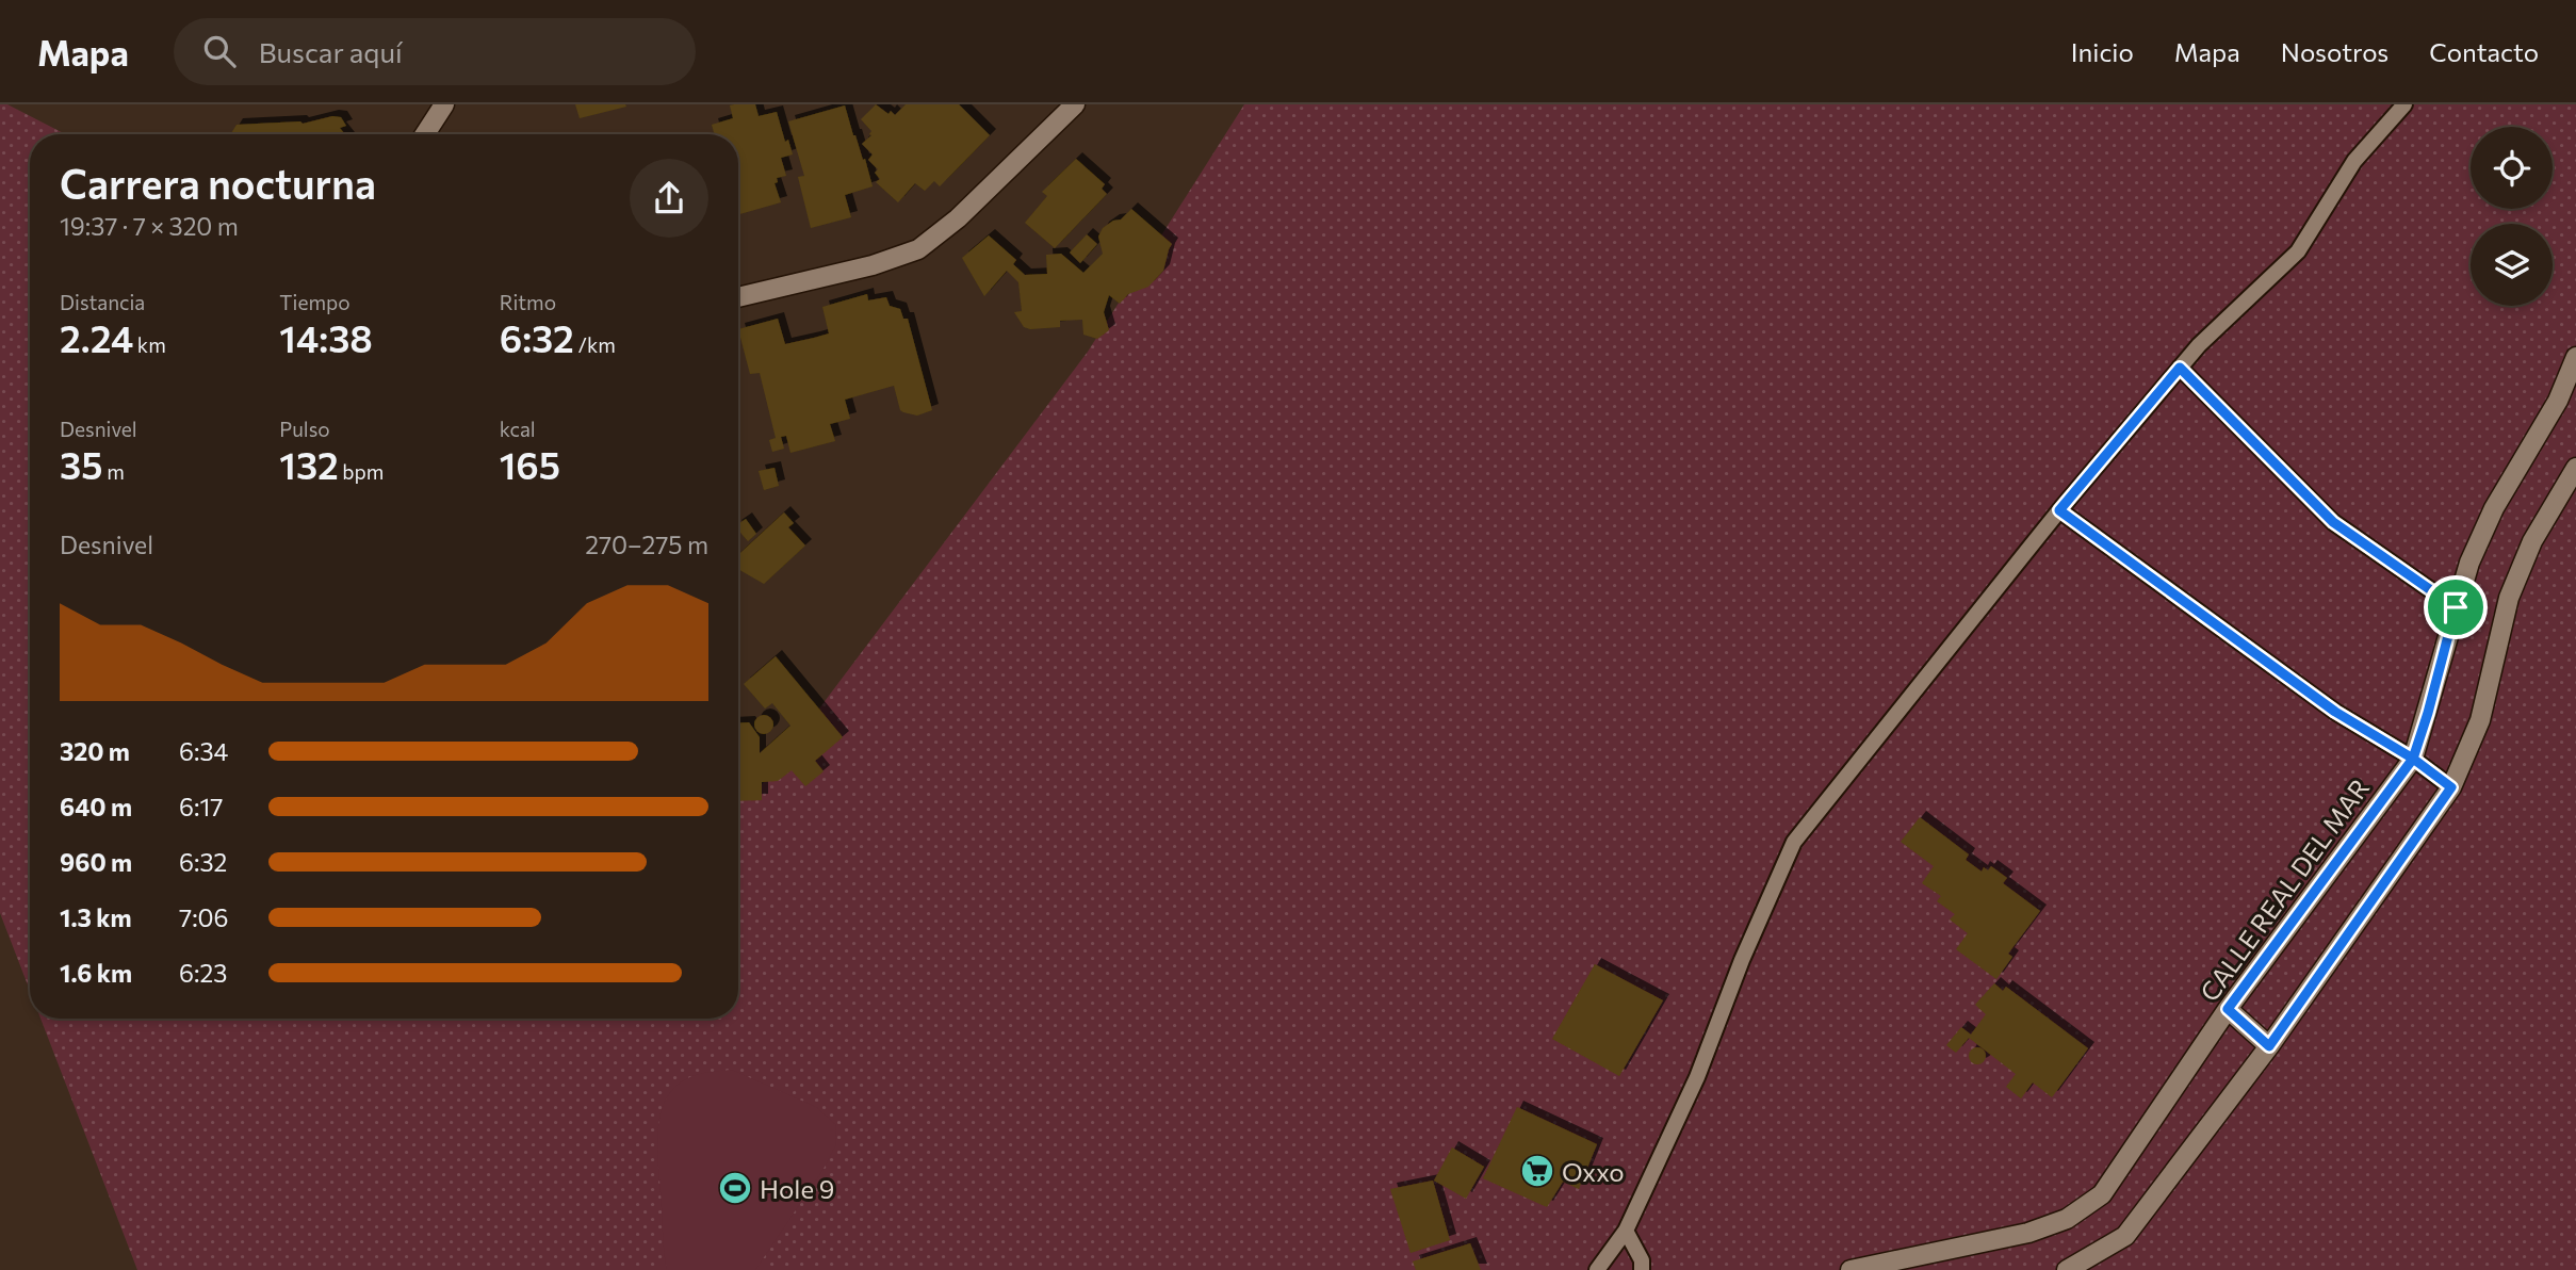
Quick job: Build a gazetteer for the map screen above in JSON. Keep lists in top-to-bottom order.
{
  "streets": {
    "street": ["CALLE REAL DEL MAR"]
  },
  "places": {
    "supermarket": ["Oxxo"],
    "sports": ["Hole 9"]
  },
  "page": {
    "header": "Mapa",
    "search": "Buscar aquí",
    "nav": [
      "Inicio",
      "Mapa",
      "Nosotros",
      "Contacto"
    ],
    "heading": ["Carrera nocturna", "19:37 · 7 × 320 m"],
    "stats": [
      ["Distancia", "2.24 km"],
      ["Tiempo", "14:38"],
      ["Ritmo", "6:32 /km"],
      ["Desnivel", "35 m"],
      ["Pulso", "132 bpm"],
      ["kcal", "165"]
    ],
    "chart": ["Desnivel", "270–275 m"],
    "list": [
      {
        "name": "320 m",
        "note": "6:34"
      },
      {
        "name": "640 m",
        "note": "6:17"
      },
      {
        "name": "960 m",
        "note": "6:32"
      },
      {
        "name": "1.3 km",
        "note": "7:06"
      },
      {
        "name": "1.6 km",
        "note": "6:23"
      }
    ]
  }
}
